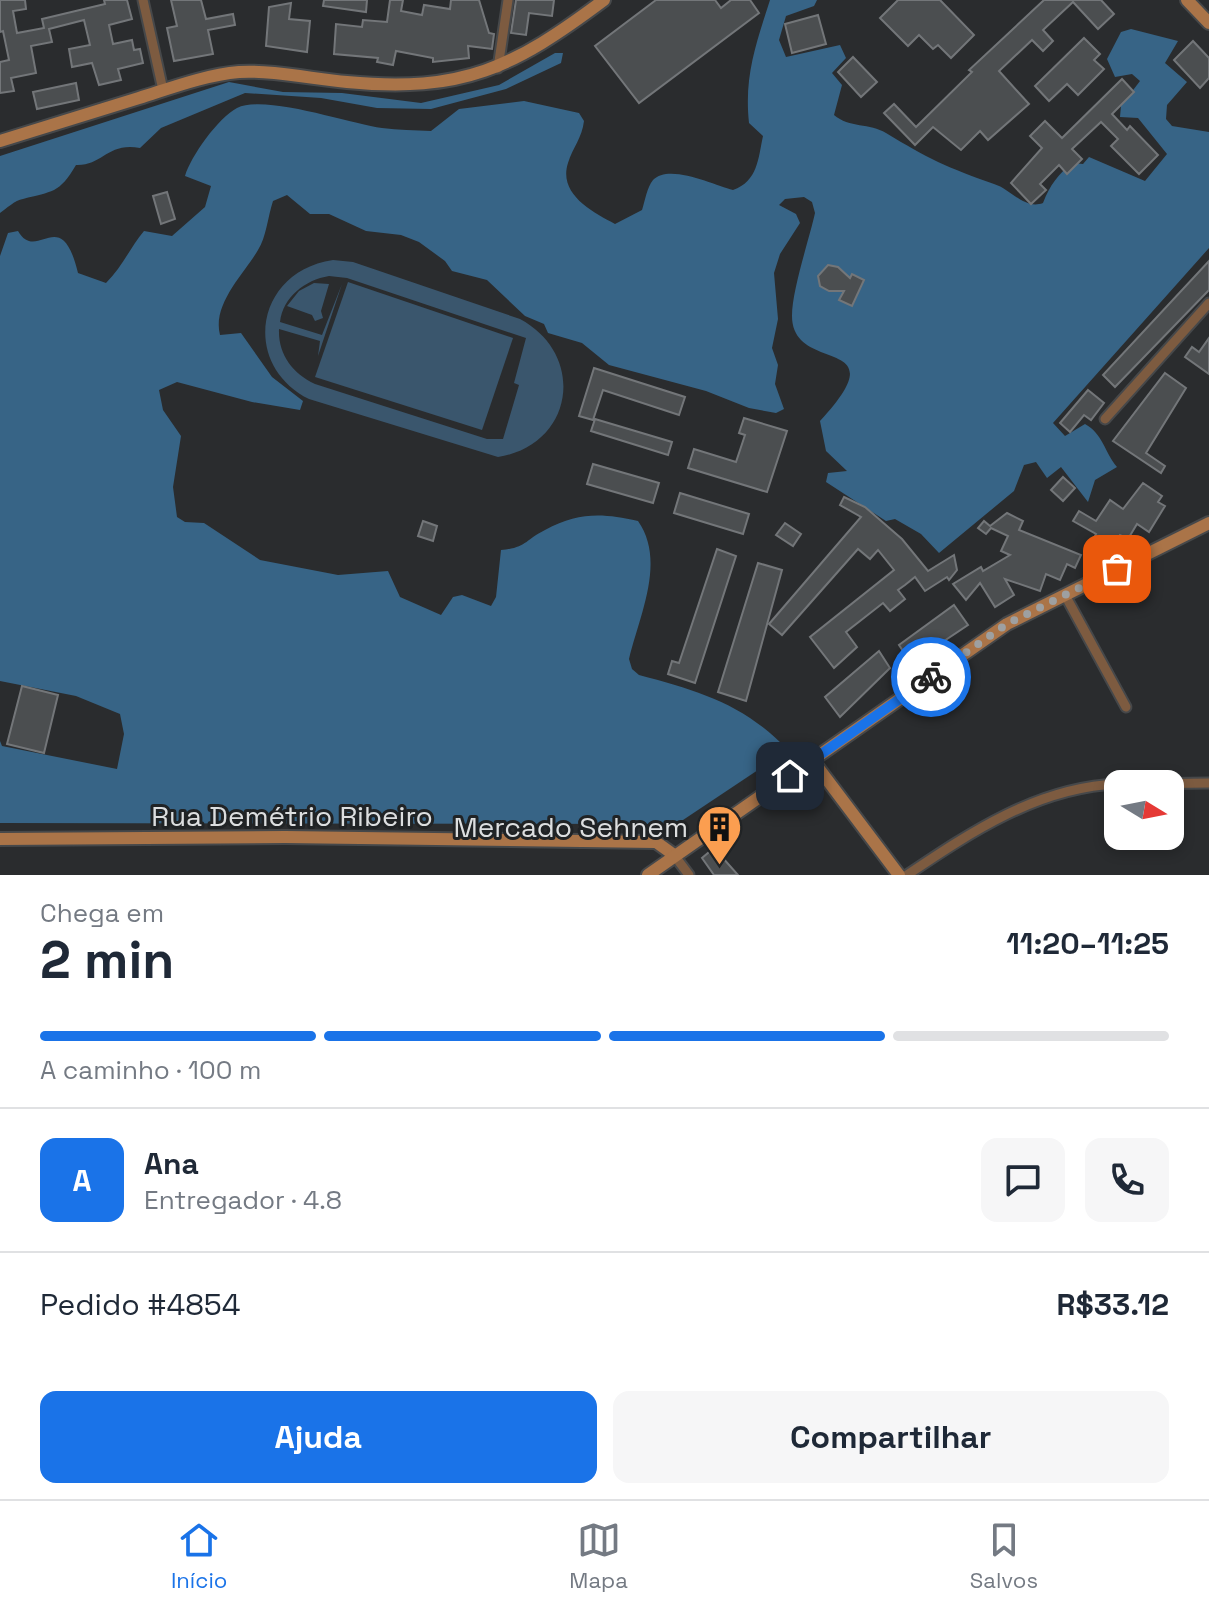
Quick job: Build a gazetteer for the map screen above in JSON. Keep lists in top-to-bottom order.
{
  "streets": {
    "main road": ["Rua Demétrio Ribeiro"]
  },
  "places": {
    "building": ["Mercado Sehnem"]
  },
  "north": "right",
  "page": {
    "heading": ["2 min", "Chega em", "11:20–11:25"],
    "panel": [
      "Ana",
      "Entregador · 4.8",
      "Pedido #4854",
      "R$33.12"
    ],
    "bar": "A caminho · 100 m",
    "round": "A",
    "buttons": ["Ajuda", "Compartilhar"],
    "tabs": ["Início", "Mapa", "Salvos"]
  }
}
